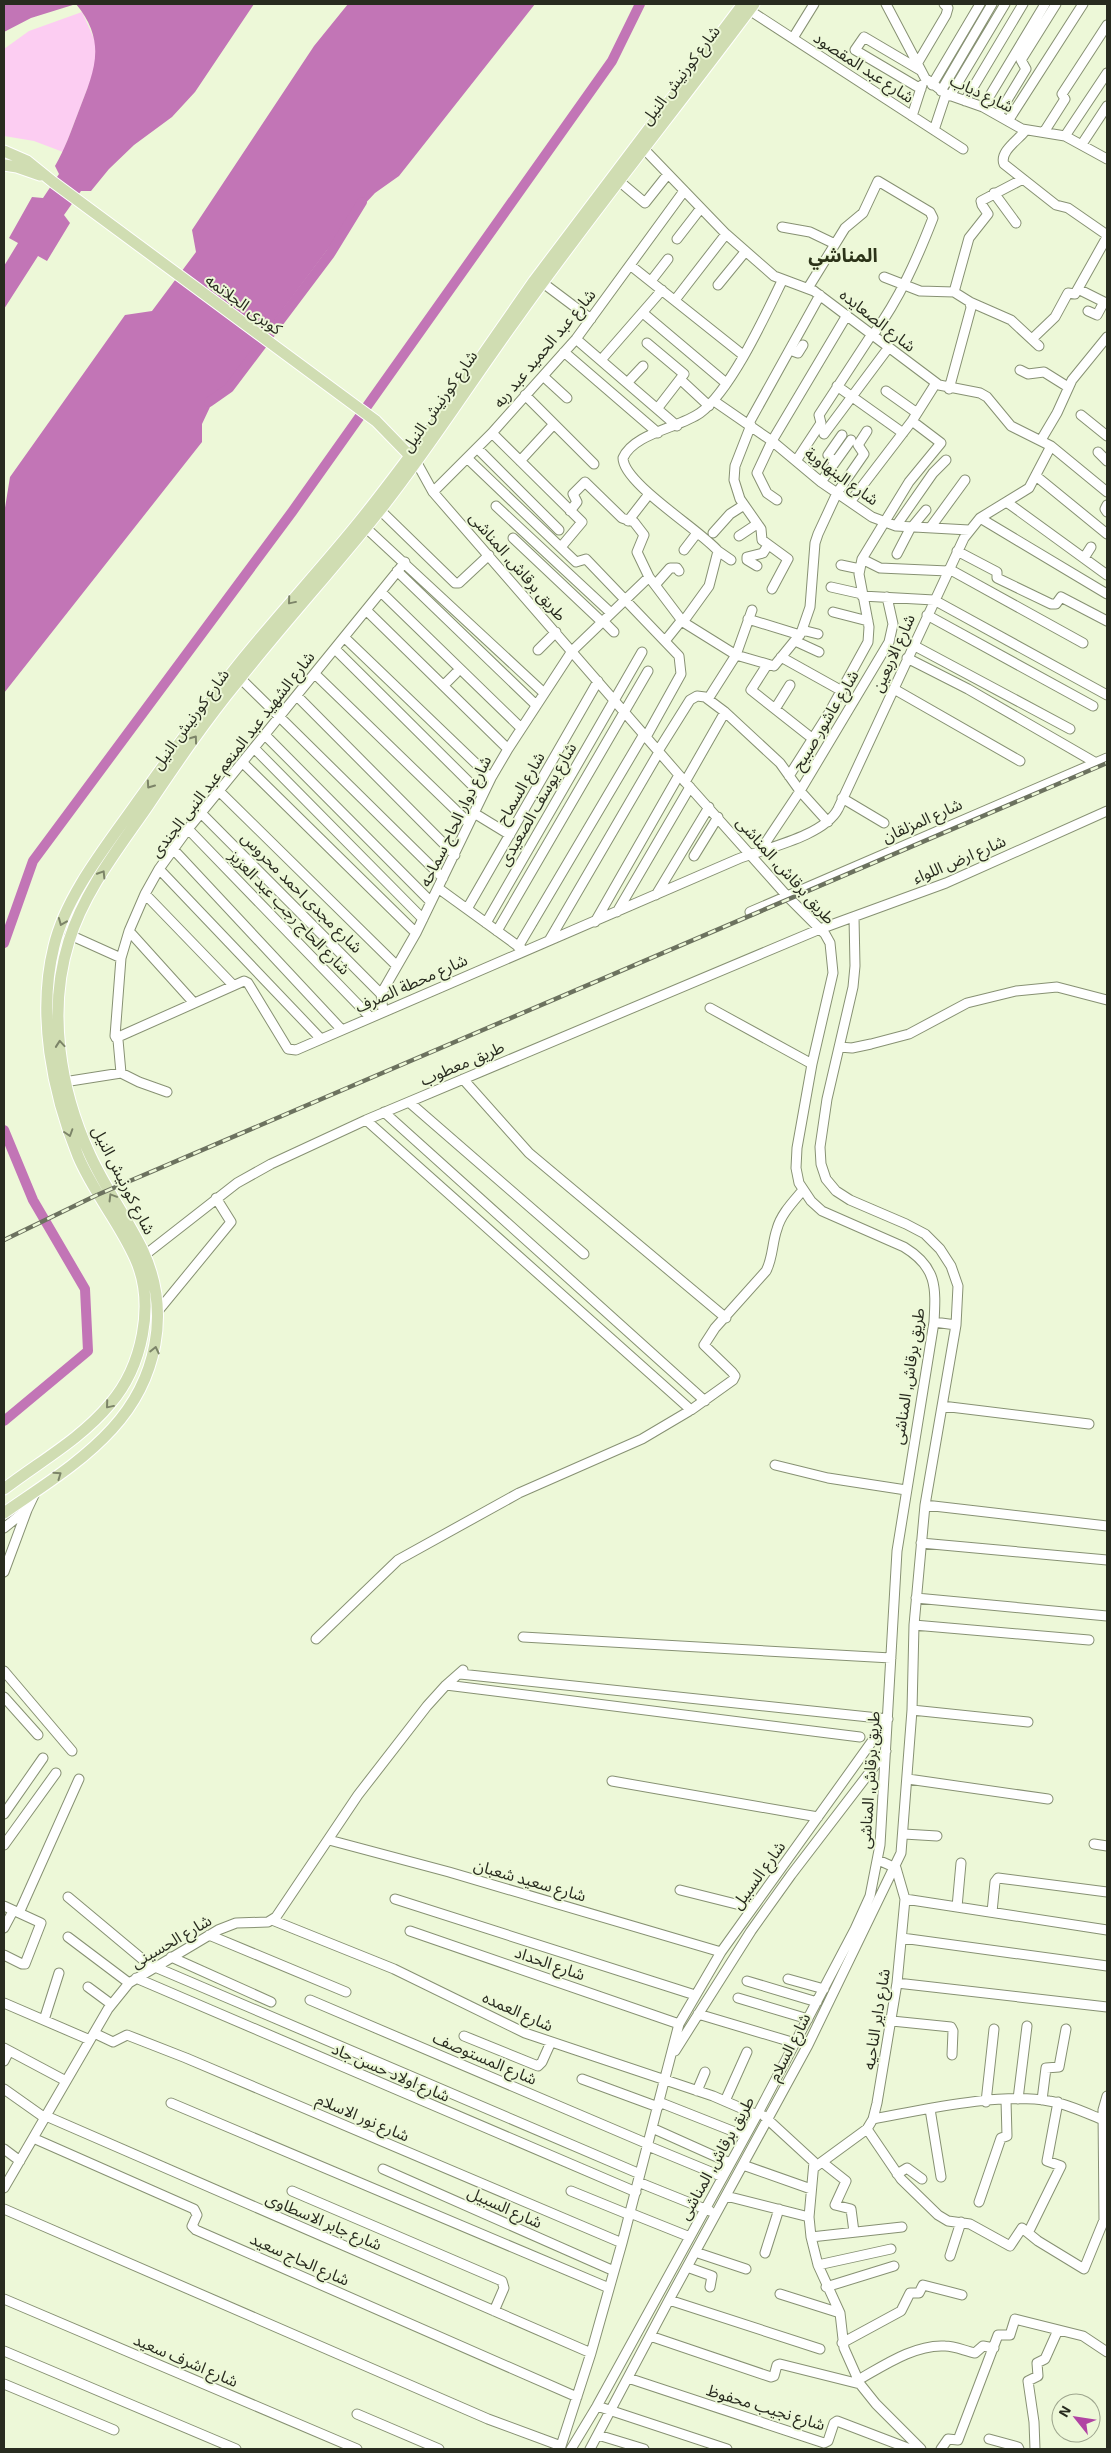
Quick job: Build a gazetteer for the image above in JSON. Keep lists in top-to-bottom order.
{
  "streets": {
    "main road": ["شارع كورنيش النيل", "كوبرى الجلاتمه"],
    "street": [
      "شارع عبد المقصود",
      "شارع دياب",
      "شارع الصعايده",
      "شارع عبد الحميد عبد ربه",
      "شارع البنهاوية",
      "طريق برقاش, المناشى",
      "شارع الاربعين",
      "شارع عاشور صبيح",
      "شارع الشهيد عبد المنعم عبد النبى الجندى",
      "شارع السماح",
      "شارع يوسف الصعيدى",
      "شارع المزلقان",
      "شارع دوار الحاج سماحه",
      "شارع ارض اللواء",
      "شارع مجدى احمد محروس",
      "شارع الحاج رجب عبد العزيز",
      "شارع محطة الصرف",
      "طريق معطوب",
      "شارع السبيل",
      "شارع سعيد شعبان",
      "شارع الحسينى",
      "شارع الحداد",
      "شارع العمده",
      "شارع داير الناحيه",
      "شارع السلام",
      "شارع المستوصف",
      "شارع اولاد حسن جاد",
      "شارع نور الاسلام",
      "شارع جابر الاسطاوى",
      "شارع الحاج سعيد",
      "شارع اشرف سعيد",
      "شارع نجيب محفوظ"
    ]
  },
  "crossings": [
    ["شارع عبد المقصود", "شارع كورنيش النيل"],
    ["شارع كورنيش النيل", "كوبرى الجلاتمه"],
    ["شارع كورنيش النيل", "شارع الصعايده"],
    ["شارع كورنيش النيل", "طريق برقاش, المناشى"],
    ["شارع كورنيش النيل", "طريق معطوب"],
    ["كوبرى الجلاتمه", "طريق برقاش, المناشى"],
    ["شارع الصعايده", "شارع عبد الحميد عبد ربه"],
    ["شارع الصعايده", "شارع الاربعين"],
    ["شارع عبد الحميد عبد ربه", "طريق برقاش, المناشى"],
    ["شارع البنهاوية", "شارع الاربعين"],
    ["طريق برقاش, المناشى", "شارع عاشور صبيح"],
    ["طريق برقاش, المناشى", "شارع السماح"],
    ["طريق برقاش, المناشى", "شارع يوسف الصعيدى"],
    ["طريق برقاش, المناشى", "شارع المزلقان"],
    ["طريق برقاش, المناشى", "شارع دوار الحاج سماحه"],
    ["طريق برقاش, المناشى", "شارع ارض اللواء"],
    ["طريق برقاش, المناشى", "شارع محطة الصرف"],
    ["طريق برقاش, المناشى", "طريق معطوب"],
    ["طريق برقاش, المناشى", "شارع السبيل"],
    ["طريق برقاش, المناشى", "شارع العمده"],
    ["طريق برقاش, المناشى", "شارع داير الناحيه"],
    ["طريق برقاش, المناشى", "شارع السلام"],
    ["طريق برقاش, المناشى", "شارع المستوصف"],
    ["شارع عاشور صبيح", "شارع محطة الصرف"],
    ["شارع الشهيد عبد المنعم عبد النبى الجندى", "شارع مجدى احمد محروس"],
    ["شارع الشهيد عبد المنعم عبد النبى الجندى", "شارع الحاج رجب عبد العزيز"],
    ["شارع دوار الحاج سماحه", "شارع مجدى احمد محروس"],
    ["شارع ارض اللواء", "طريق معطوب"],
    ["شارع الحاج رجب عبد العزيز", "شارع محطة الصرف"],
    ["شارع السبيل", "شارع سعيد شعبان"],
    ["شارع السبيل", "شارع الحداد"],
    ["شارع السبيل", "شارع العمده"],
    ["شارع السبيل", "شارع المستوصف"],
    ["شارع السبيل", "شارع اولاد حسن جاد"],
    ["شارع السبيل", "شارع نور الاسلام"],
    ["شارع السبيل", "شارع جابر الاسطاوى"],
    ["شارع السبيل", "شارع الحاج سعيد"],
    ["شارع الحسينى", "شارع العمده"],
    ["شارع الحسينى", "شارع اولاد حسن جاد"],
    ["شارع الحسينى", "شارع نور الاسلام"],
    ["شارع الحسينى", "شارع جابر الاسطاوى"],
    ["شارع الحسينى", "شارع الحاج سعيد"],
    ["شارع العمده", "شارع داير الناحيه"],
    ["شارع العمده", "شارع السلام"],
    ["شارع داير الناحيه", "شارع السلام"],
    ["شارع السلام", "شارع نجيب محفوظ"]
  ],
  "districts": ["المناشي"],
  "north": "top left"
}
